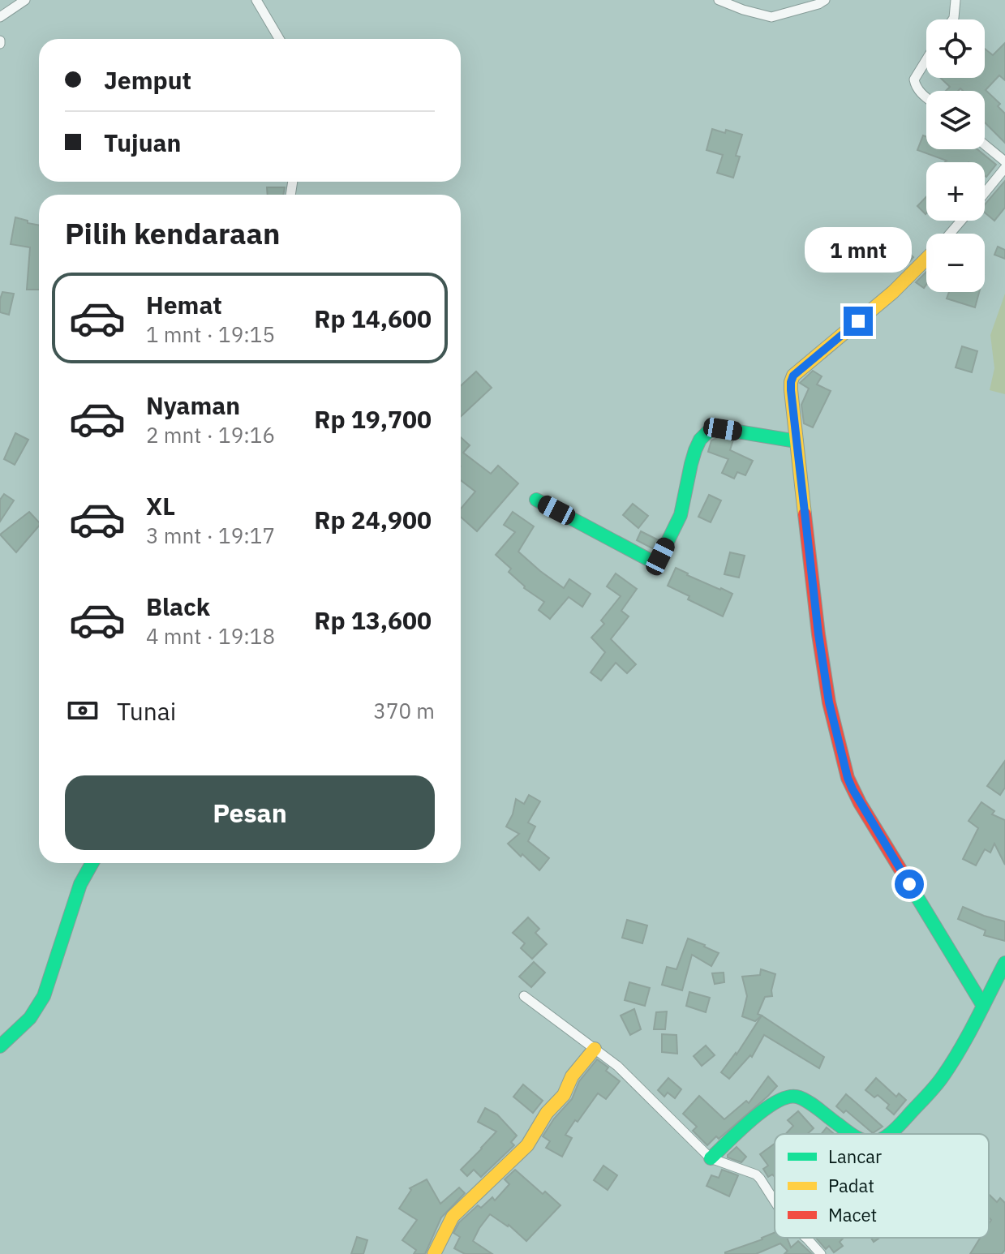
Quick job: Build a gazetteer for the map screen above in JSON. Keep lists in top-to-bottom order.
{
  "legend": ["Lancar", "Padat", "Macet"],
  "page": {
    "map_buttons": ["+", "−"],
    "banner": ["Jemput", "Tujuan"],
    "heading": "Pilih kendaraan",
    "bubble": "1 mnt",
    "list": [
      {
        "name": "Hemat",
        "note": "1 mnt · 19:15",
        "value": "Rp 14,600"
      },
      {
        "name": "Nyaman",
        "note": "2 mnt · 19:16",
        "value": "Rp 19,700"
      },
      {
        "name": "XL",
        "note": "3 mnt · 19:17",
        "value": "Rp 24,900"
      },
      {
        "name": "Black",
        "note": "4 mnt · 19:18",
        "value": "Rp 13,600"
      }
    ],
    "pay": ["Tunai", "370 m"],
    "buttons": "Pesan"
  }
}
